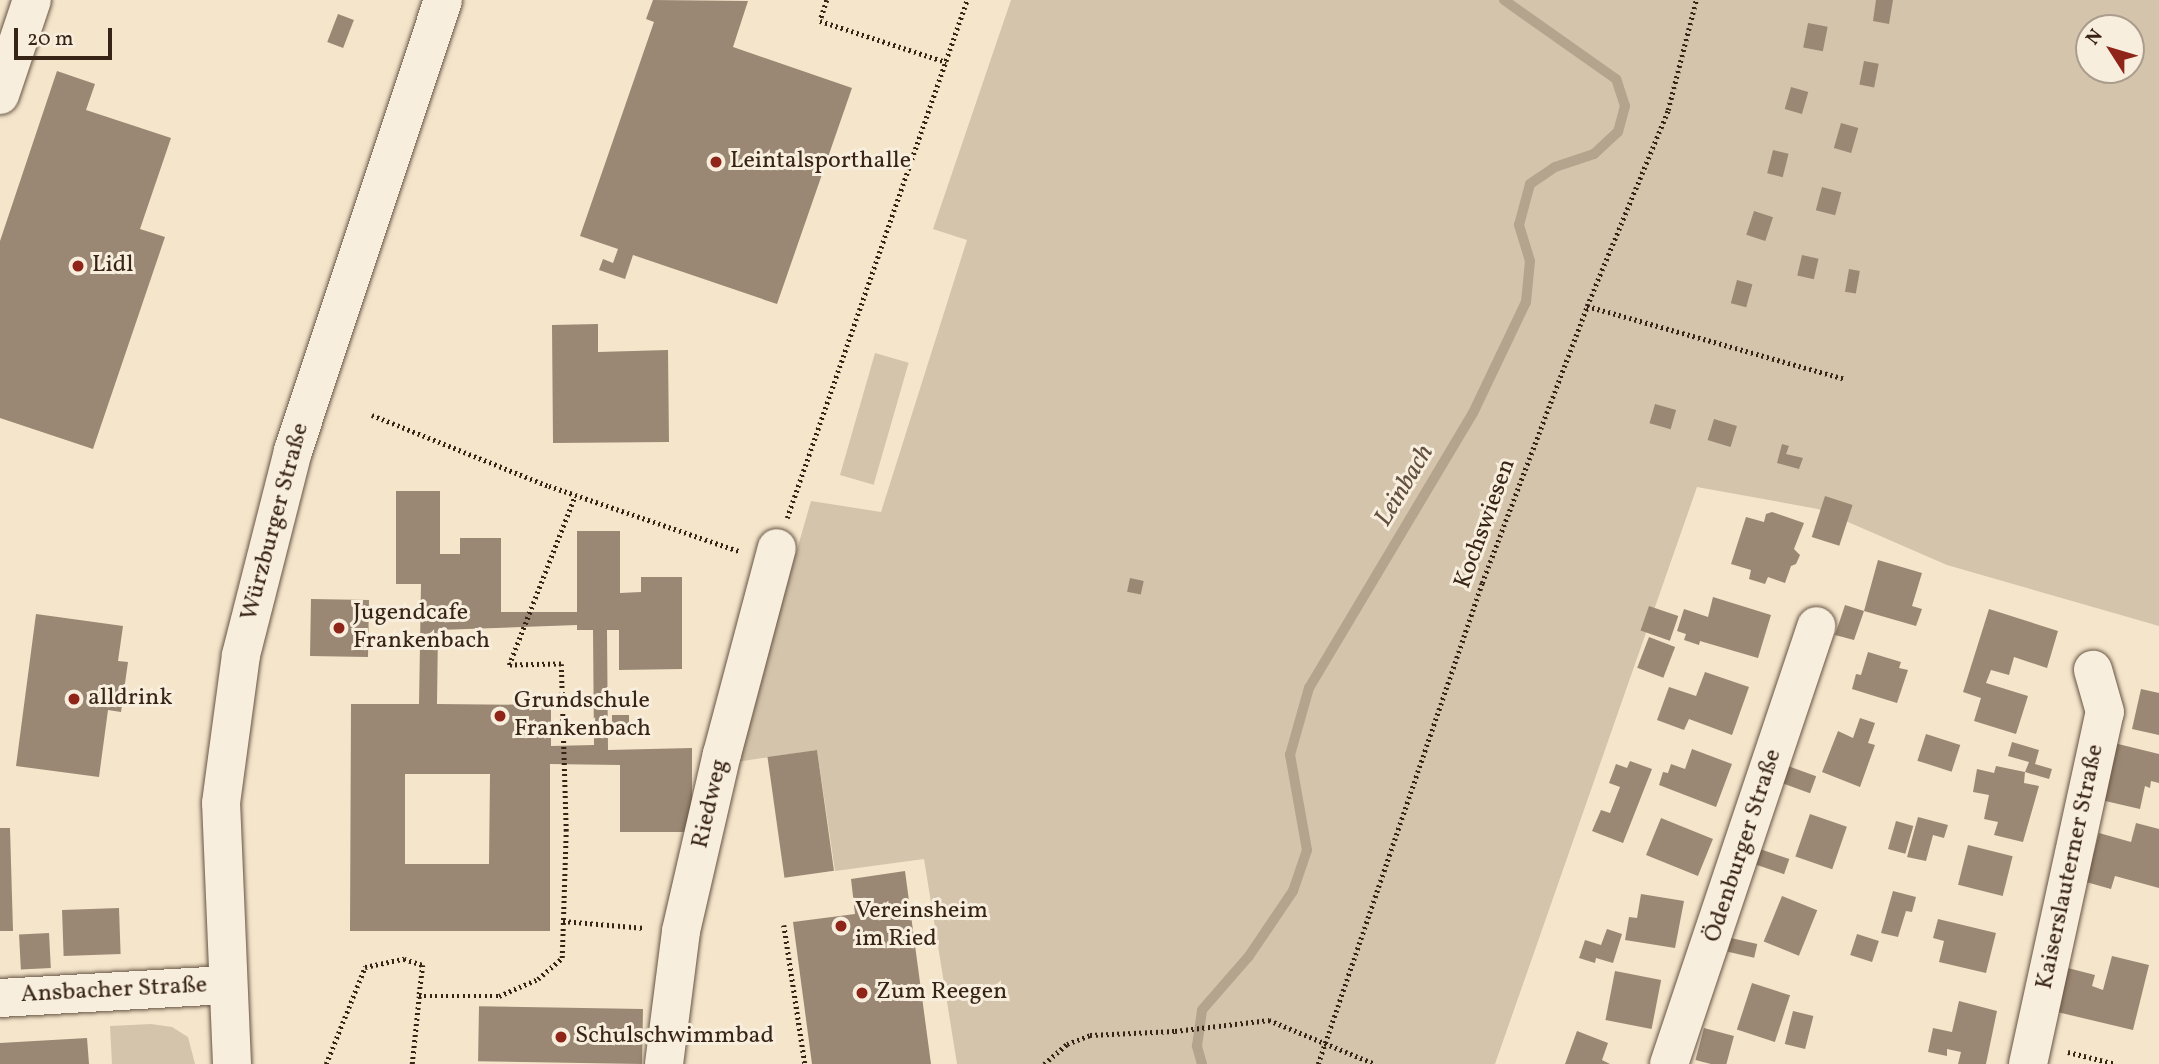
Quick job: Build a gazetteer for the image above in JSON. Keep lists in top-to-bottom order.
{
  "streets": {
    "street": [
      "Würzburger Straße",
      "Riedweg",
      "Ödenburger Straße",
      "Kaiserslauterner Straße",
      "Ansbacher Straße"
    ],
    "path": ["Kochswiesen"]
  },
  "crossings": [
    ["Würzburger Straße", "Ansbacher Straße"]
  ],
  "water": ["Leinbach"],
  "places": [
    "Leintalsporthalle",
    "Lidl",
    "Jugendcafe Frankenbach",
    "alldrink",
    "Grundschule Frankenbach",
    "Vereinsheim im Ried",
    "Zum Reegen",
    "Schulschwimmbad"
  ],
  "scale_bar": "20 m",
  "north": "top left"
}
